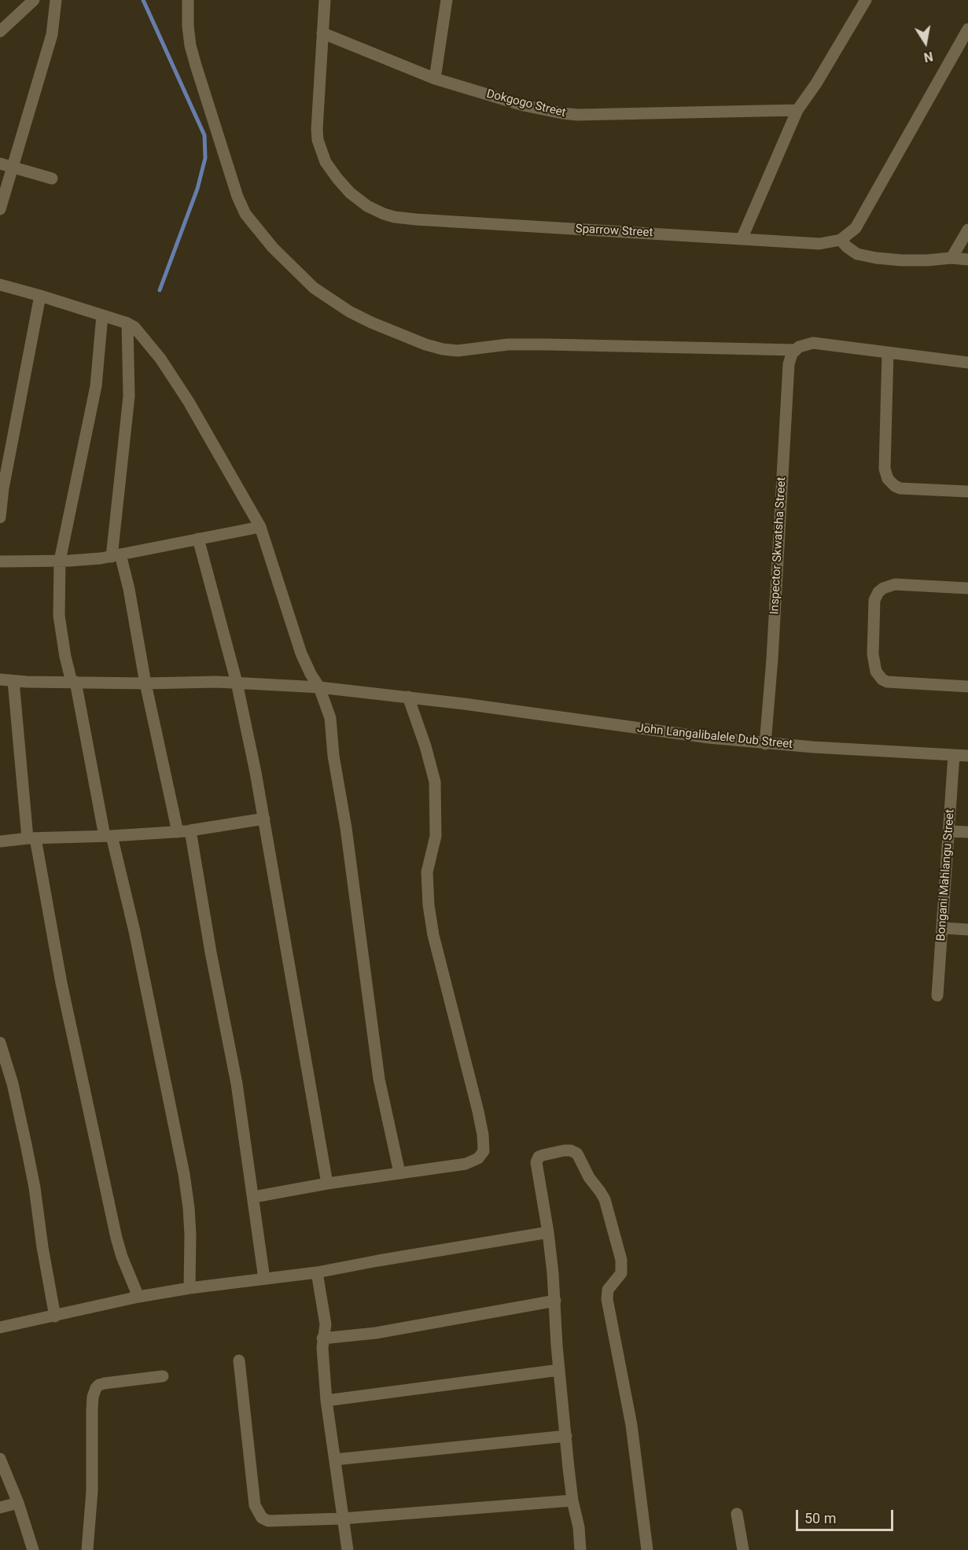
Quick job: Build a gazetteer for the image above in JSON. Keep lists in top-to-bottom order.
{
  "streets": {
    "street": [
      "Dokgogo Street",
      "Sparrow Street",
      "Inspector Skwatsha Street",
      "John Langalibalele Dub Street",
      "Bongani Mahlangu Street"
    ]
  },
  "crossings": [
    ["Dokgogo Street", "Sparrow Street"],
    ["Inspector Skwatsha Street", "John Langalibalele Dub Street"],
    ["John Langalibalele Dub Street", "Bongani Mahlangu Street"]
  ],
  "scale_bar": "50 m",
  "north": "bottom"
}
